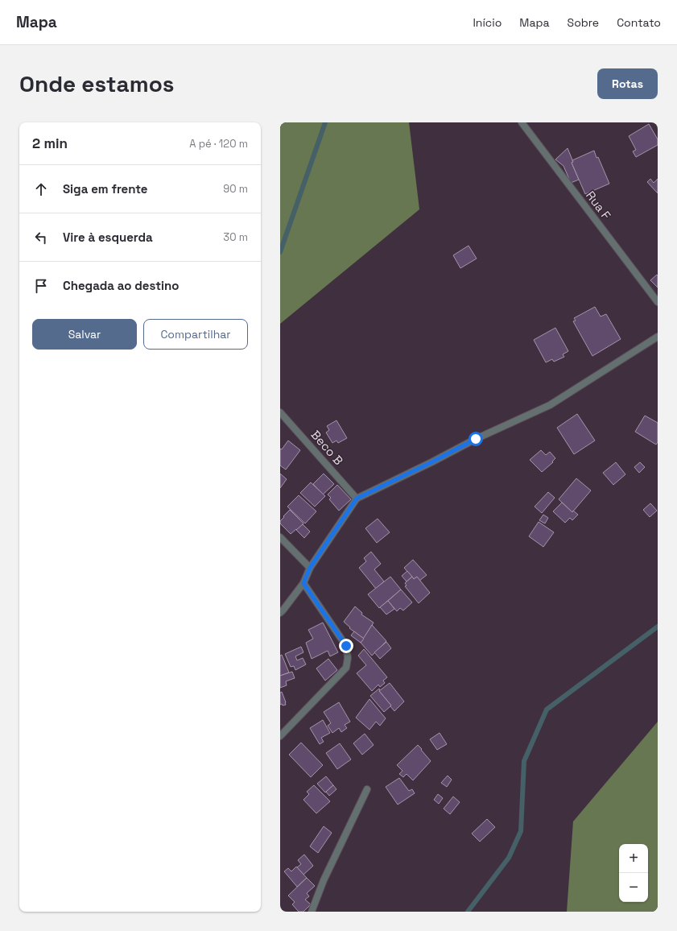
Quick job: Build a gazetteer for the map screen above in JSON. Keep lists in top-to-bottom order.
{
  "streets": {
    "street": ["Rua F", "Beco B"]
  },
  "page": {
    "header": "Mapa",
    "nav": [
      "Início",
      "Mapa",
      "Sobre",
      "Contato"
    ],
    "buttons": [
      "Rotas",
      ["Salvar", "Compartilhar"]
    ],
    "title": "Onde estamos",
    "heading": ["2 min", "A pé · 120 m"],
    "list": [
      ["Siga em frente", "90 m"],
      ["Vire à esquerda", "30 m"],
      "Chegada ao destino"
    ],
    "map_buttons": ["+", "−"]
  }
}
